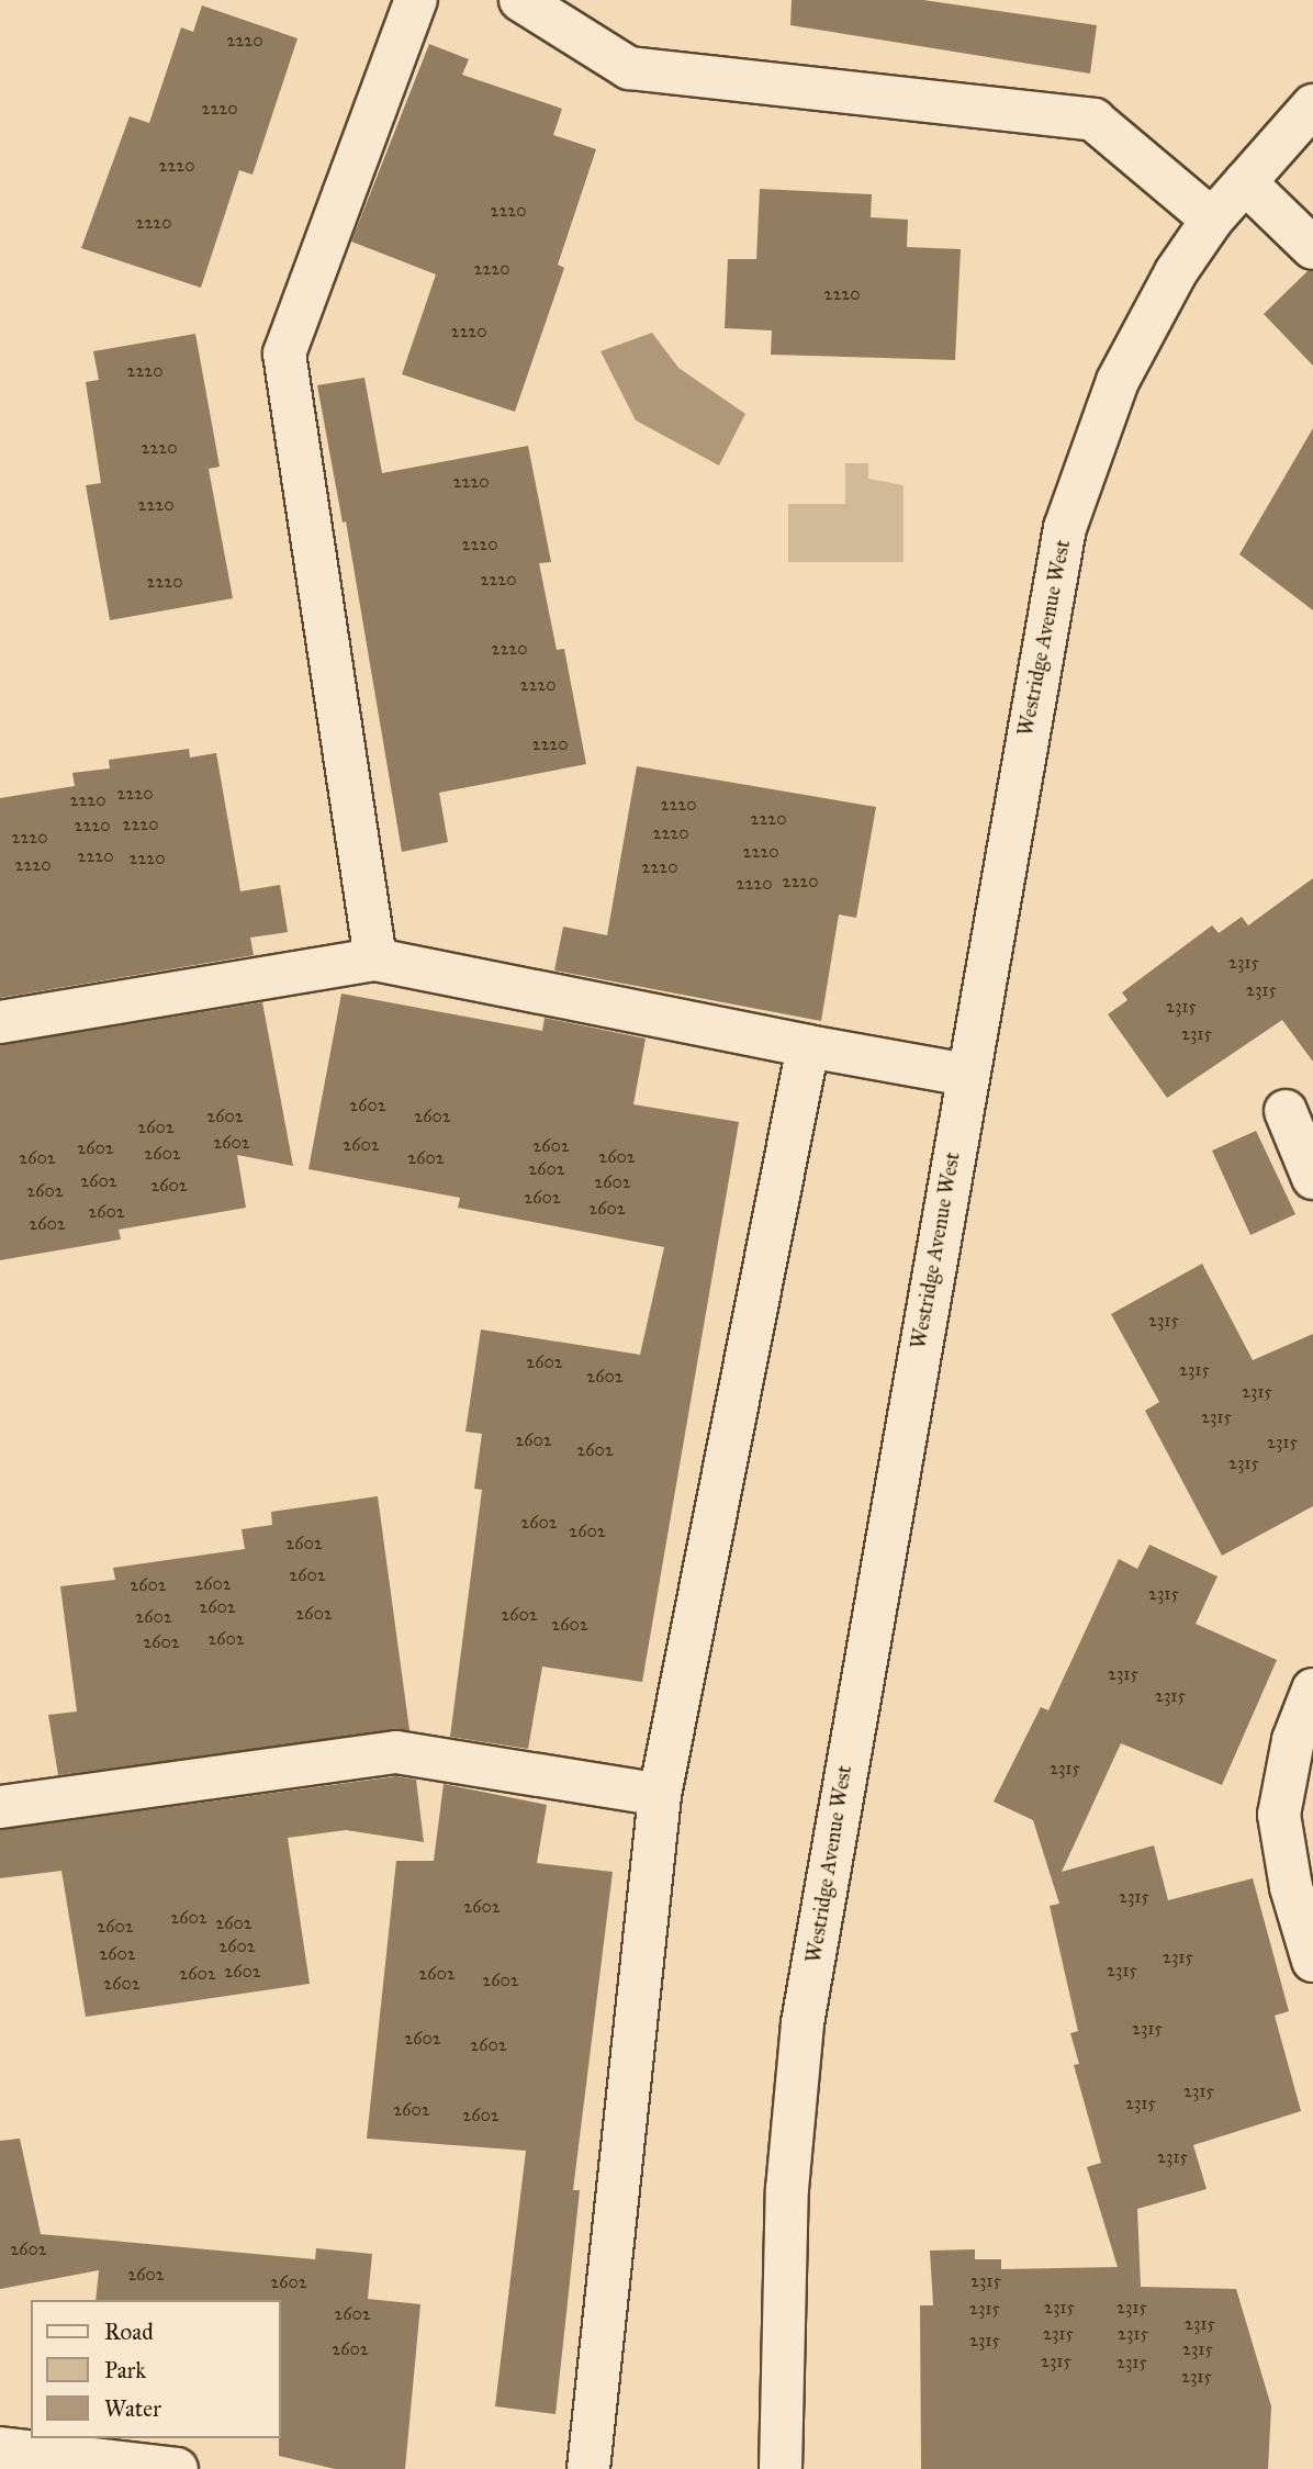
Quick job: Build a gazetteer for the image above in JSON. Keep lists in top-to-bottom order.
{
  "streets": {
    "street": ["Westridge Avenue West"]
  },
  "house_numbers": [
    "2220",
    "2220",
    "2220",
    "2220",
    "2220",
    "2220",
    "2220",
    "2220",
    "2220",
    "2220",
    "2220",
    "2220",
    "2220",
    "2220",
    "2220",
    "2220",
    "2220",
    "2220",
    "2220",
    "2220",
    "2220",
    "2220",
    "2220",
    "2220",
    "2220",
    "2220",
    "2220",
    "2220",
    "2220",
    "2220",
    "2220",
    "2220",
    "2220",
    "2315",
    "2315",
    "2315",
    "2315",
    "2602",
    "2602",
    "2602",
    "2602",
    "2602",
    "2602",
    "2602",
    "2602",
    "2602",
    "2602",
    "2602",
    "2602",
    "2602",
    "2602",
    "2602",
    "2602",
    "2602",
    "2602",
    "2602",
    "2602",
    "2602",
    "2315",
    "2602",
    "2315",
    "2602",
    "2315",
    "2315",
    "2602",
    "2315",
    "2602",
    "2315",
    "2602",
    "2602",
    "2602",
    "2602",
    "2602",
    "2602",
    "2315",
    "2602",
    "2602",
    "2602",
    "2602",
    "2602",
    "2602",
    "2602",
    "2315",
    "2315",
    "2315",
    "2315",
    "2602",
    "2602",
    "2602",
    "2602",
    "2602",
    "2602",
    "2315",
    "2315",
    "2602",
    "2602",
    "2602",
    "2602",
    "2602",
    "2315",
    "2602",
    "2602",
    "2315",
    "2315",
    "2602",
    "2602",
    "2315",
    "2602",
    "2602",
    "2315",
    "2602",
    "2315",
    "2315",
    "2315",
    "2602",
    "2315",
    "2315",
    "2315",
    "2315",
    "2602",
    "2315",
    "2315",
    "2315",
    "2315"
  ],
  "legend": ["Road", "Park", "Water"]
}
